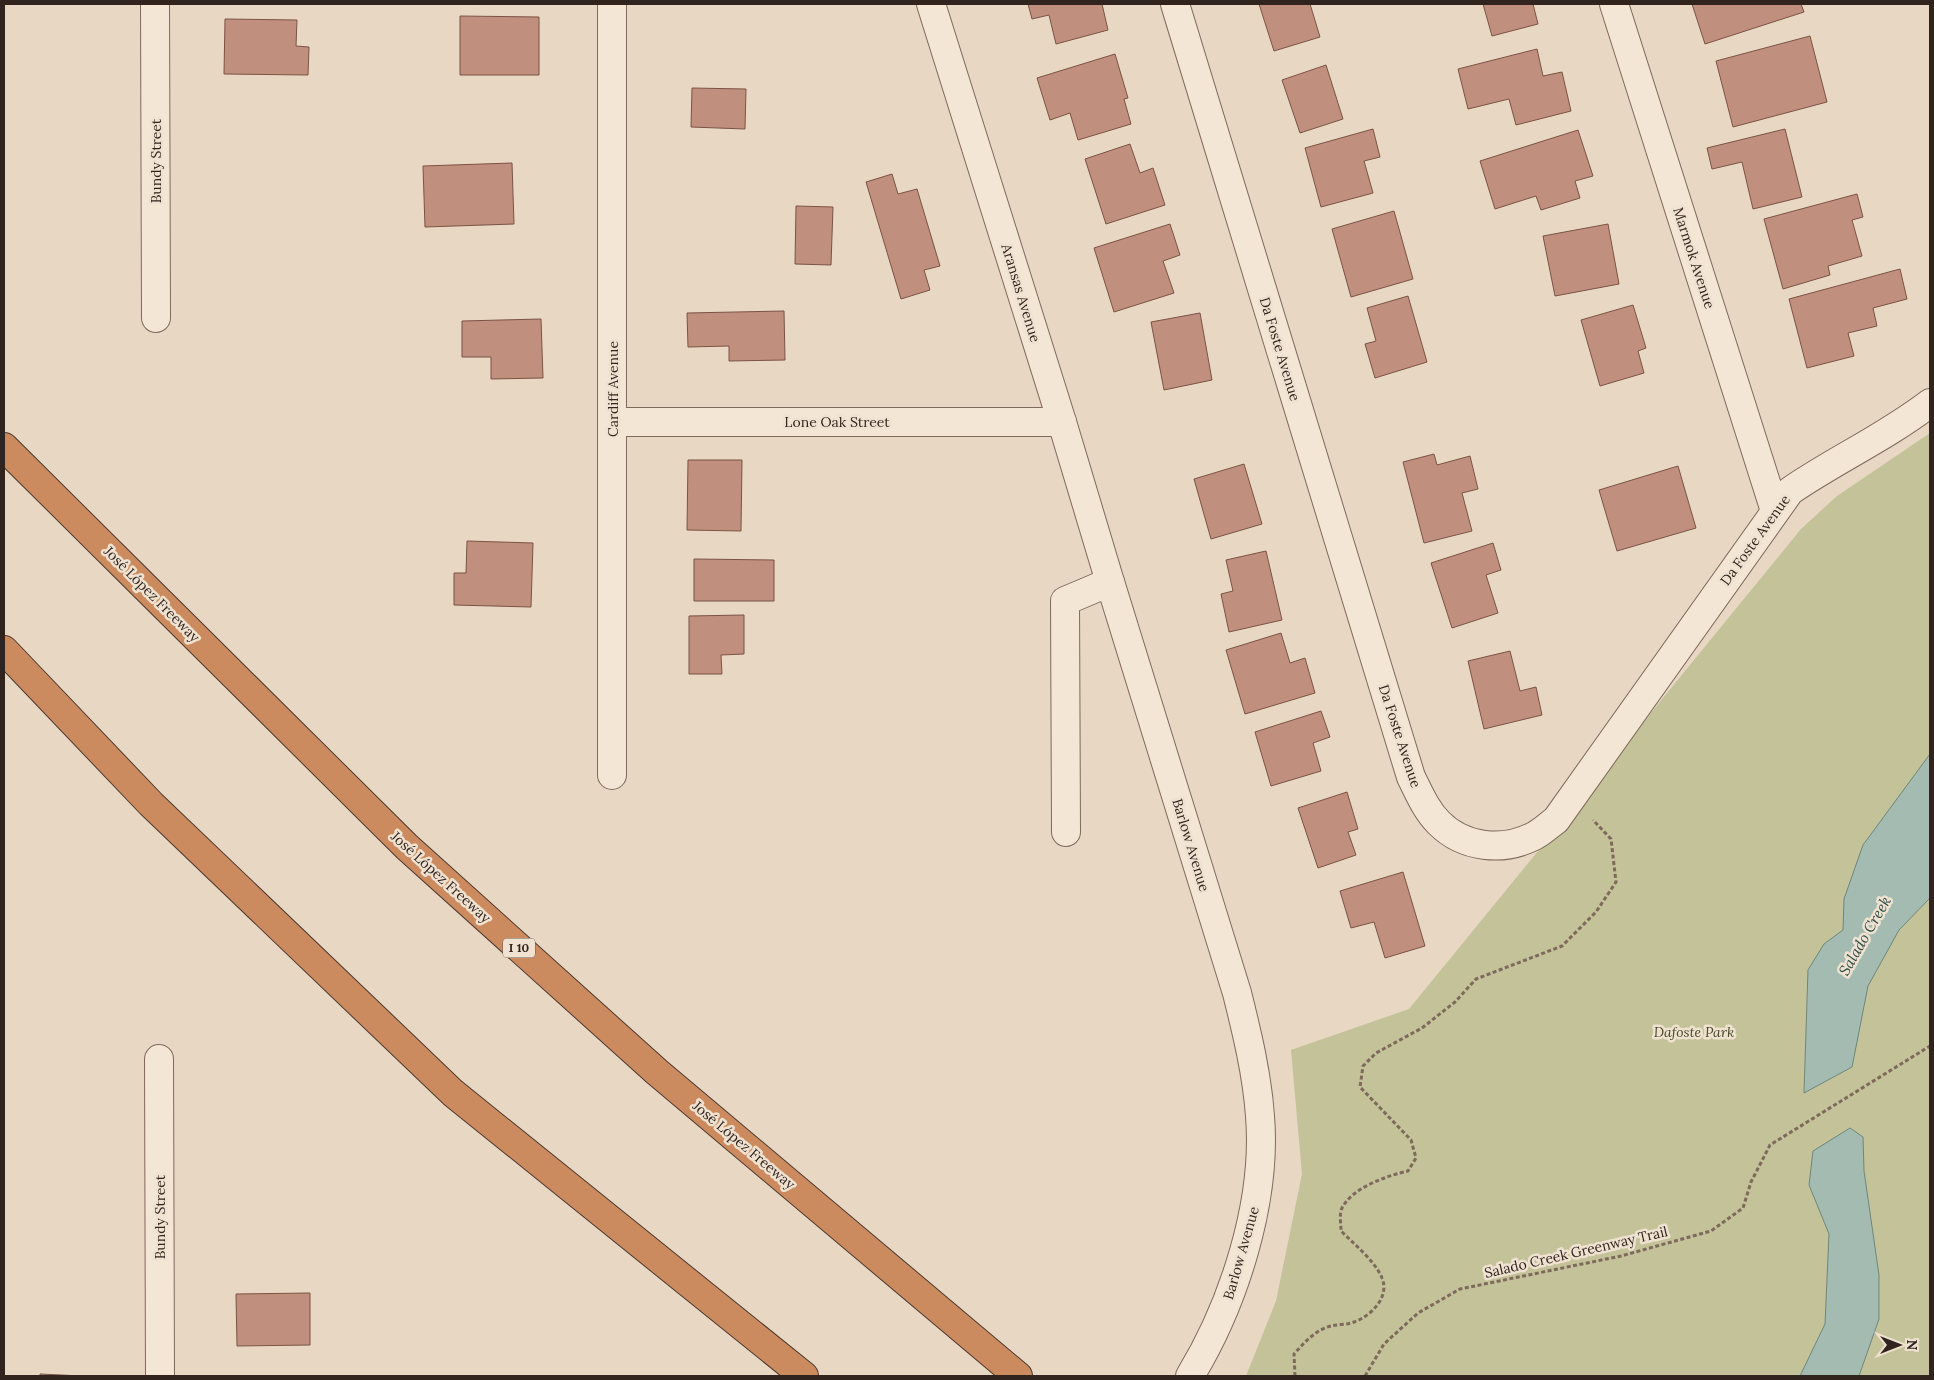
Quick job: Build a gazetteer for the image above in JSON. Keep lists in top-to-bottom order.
{
  "streets": {
    "highway": ["José López Freeway", "I 10"],
    "street": [
      "Bundy Street",
      "Marmok Avenue",
      "Aransas Avenue",
      "Da Foste Avenue",
      "Cardiff Avenue",
      "Lone Oak Street",
      "Barlow Avenue"
    ],
    "path": ["Salado Creek Greenway Trail"]
  },
  "crossings": [
    ["Marmok Avenue", "Da Foste Avenue"],
    ["Aransas Avenue", "Lone Oak Street"],
    ["Aransas Avenue", "Barlow Avenue"],
    ["Cardiff Avenue", "Lone Oak Street"]
  ],
  "water": ["Salado Creek"],
  "parks": ["Dafoste Park"],
  "north": "right"
}
